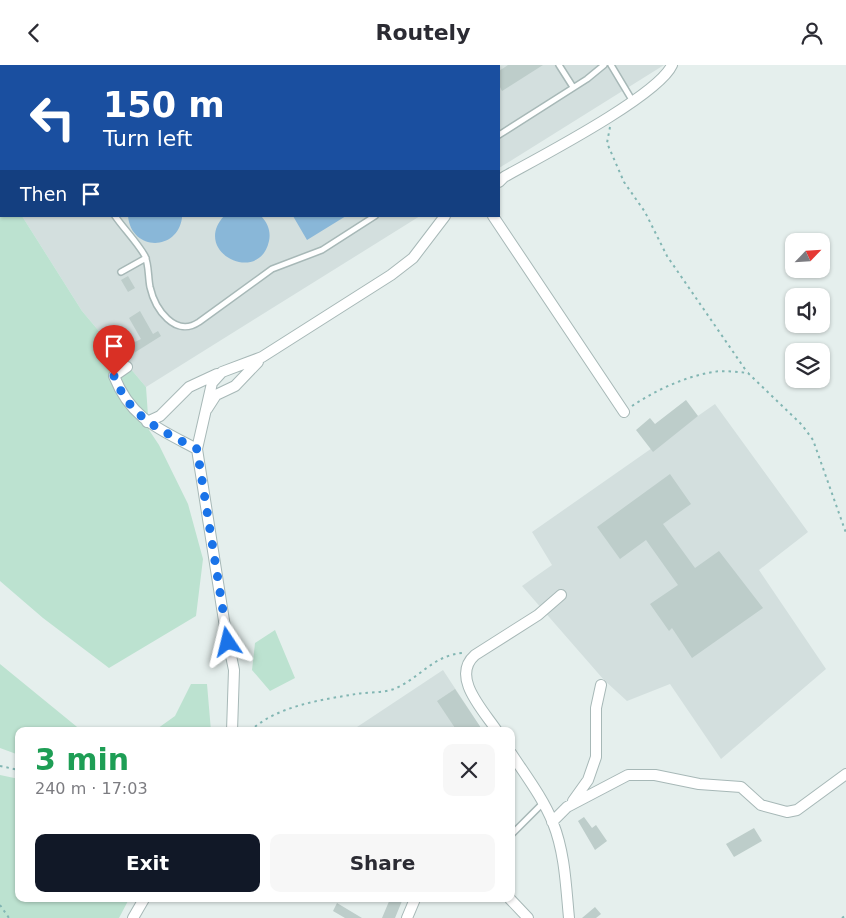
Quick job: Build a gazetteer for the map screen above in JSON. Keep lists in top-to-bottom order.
{
  "north": "top right",
  "page": {
    "header": "Routely",
    "turn": ["150 m", "Turn left"],
    "then": "Then",
    "heading": ["3 min", "240 m · 17:03"],
    "buttons": ["Exit", "Share"]
  }
}
